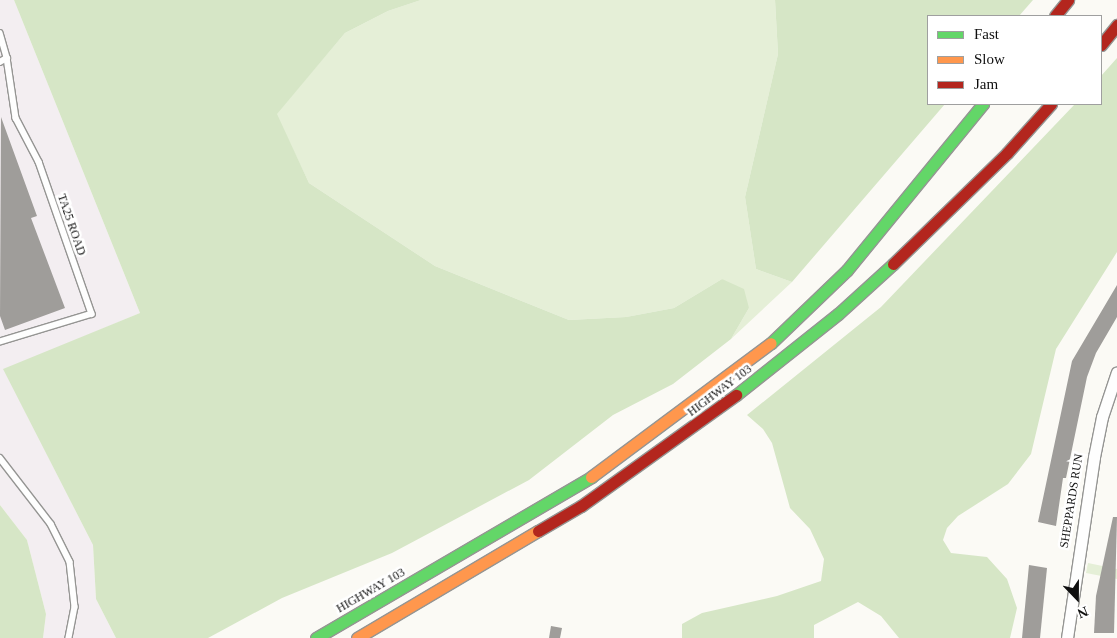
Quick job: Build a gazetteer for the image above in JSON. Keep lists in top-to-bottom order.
{
  "streets": {
    "highway": ["HIGHWAY 103"],
    "street": ["SHEPPARDS RUN"],
    "lane": ["TA25 ROAD"]
  },
  "legend": ["Fast", "Slow", "Jam"],
  "north": "bottom"
}
